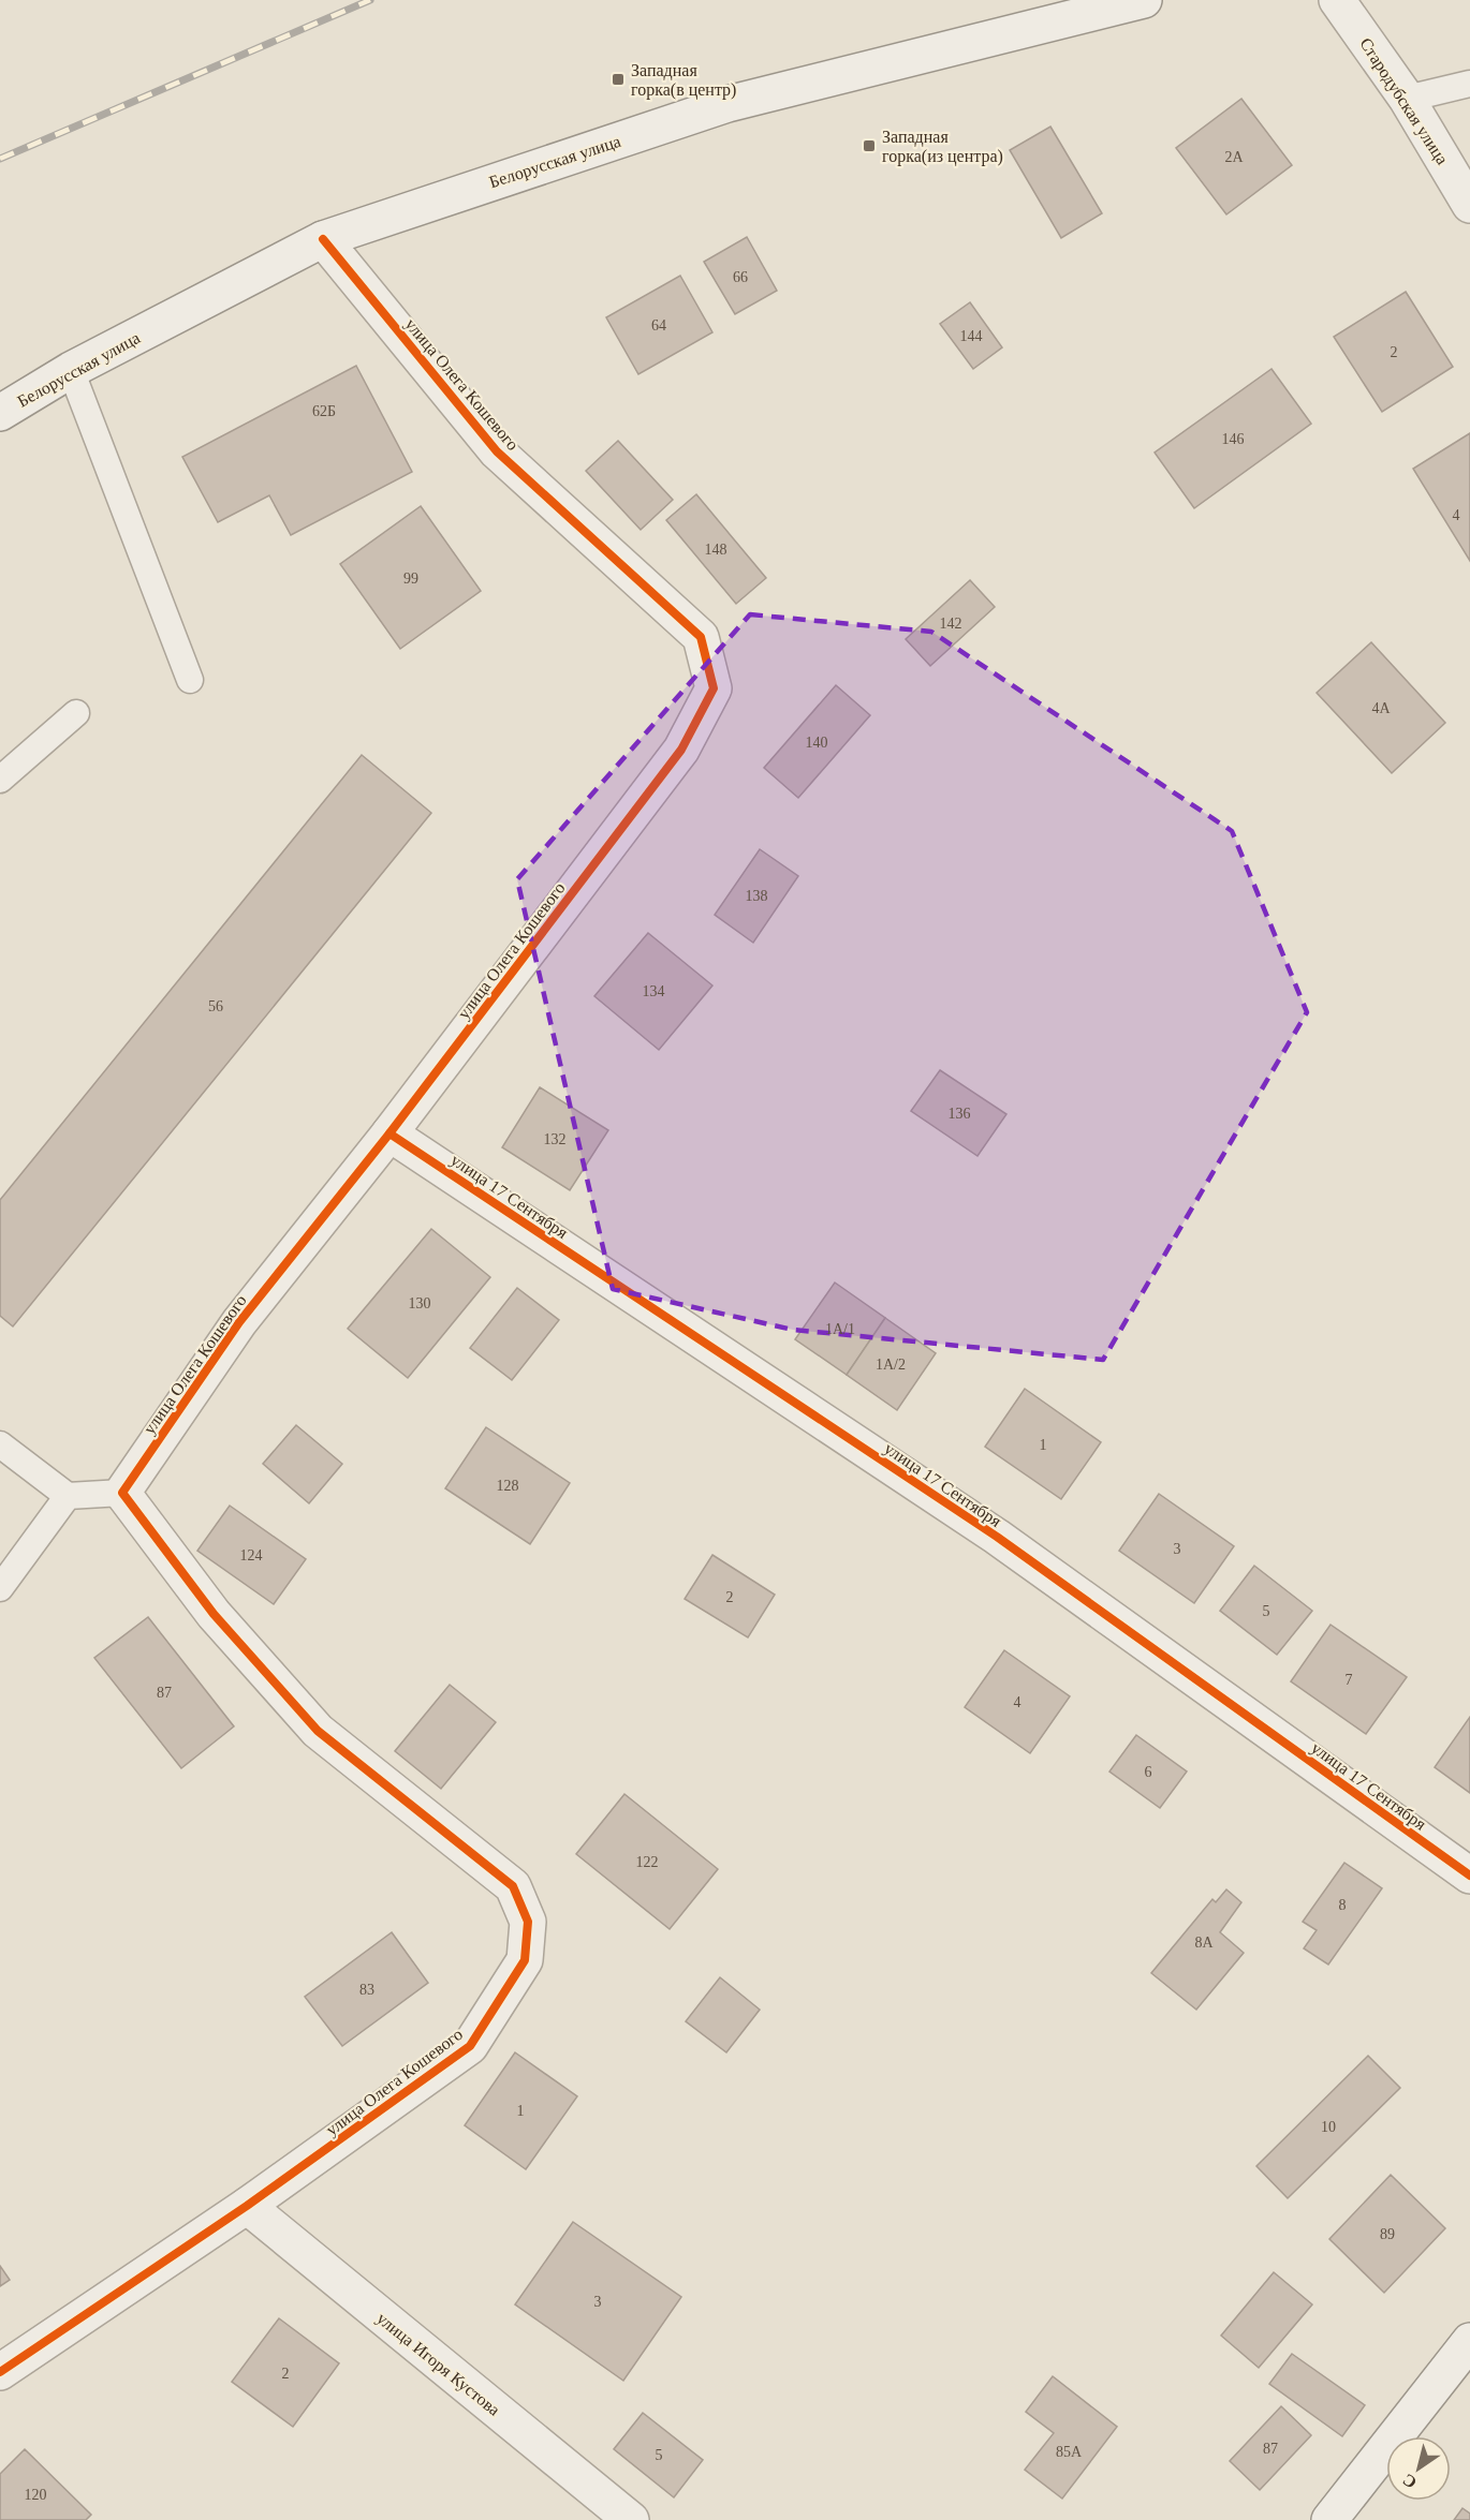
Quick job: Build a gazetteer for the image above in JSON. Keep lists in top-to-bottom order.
{
  "streets": {
    "street": [
      "Стародубская улица",
      "Белорусская улица",
      "улица Олега Кошевого",
      "улица 17 Сентября",
      "улица Игоря Кустова"
    ]
  },
  "crossings": [
    ["Белорусская улица", "улица Олега Кошевого"],
    ["улица Олега Кошевого", "улица 17 Сентября"],
    ["улица Олега Кошевого", "улица Игоря Кустова"]
  ],
  "places": {
    "transit": ["Западная горка(в центр)", "Западная горка(из центра)"]
  },
  "house_numbers": [
    "2А",
    "66",
    "64",
    "144",
    "2",
    "62Б",
    "146",
    "4",
    "148",
    "99",
    "142",
    "4А",
    "140",
    "138",
    "134",
    "56",
    "136",
    "132",
    "130",
    "1А/1",
    "1А/2",
    "1",
    "128",
    "3",
    "124",
    "2",
    "5",
    "7",
    "87",
    "4",
    "6",
    "122",
    "8",
    "8А",
    "83",
    "1",
    "10",
    "89",
    "3",
    "2",
    "87",
    "85А",
    "5",
    "120"
  ],
  "north": "bottom left"
}
